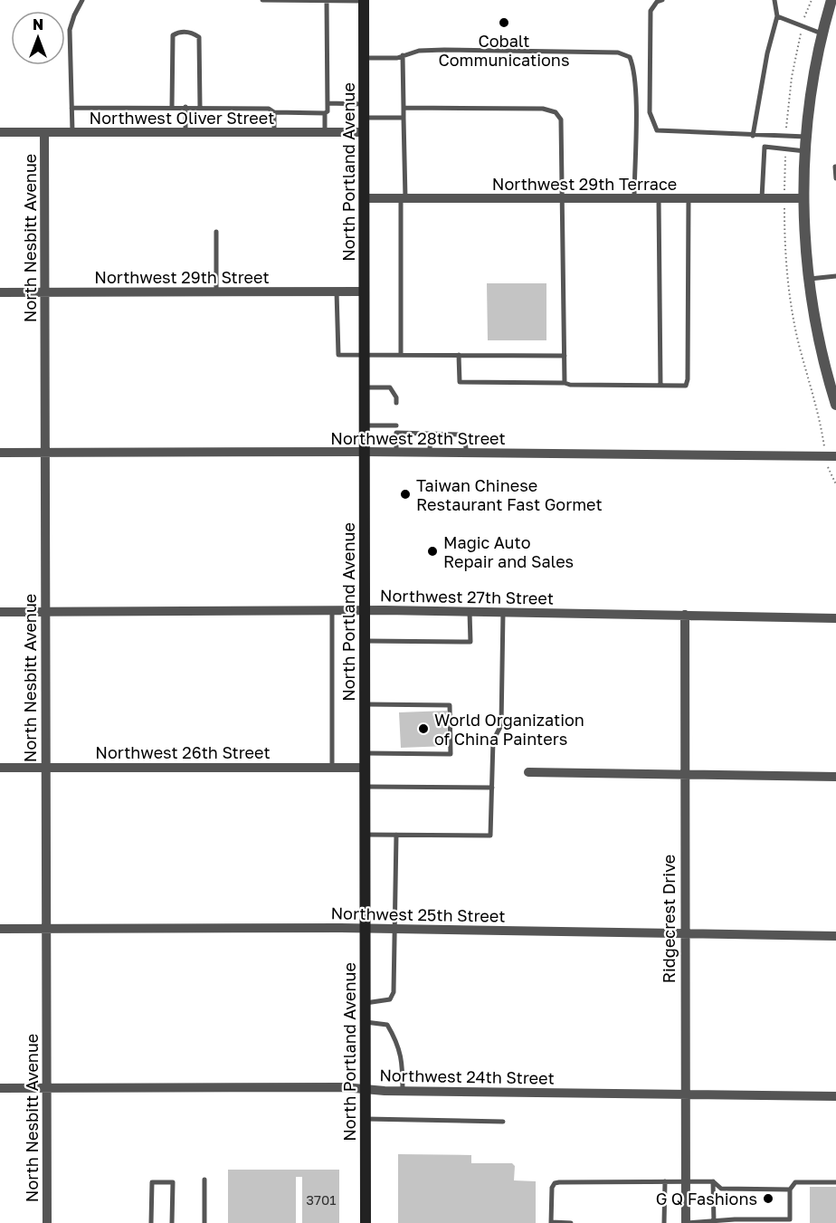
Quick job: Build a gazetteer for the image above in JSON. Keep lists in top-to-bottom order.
{
  "streets": {
    "main road": ["North Portland Avenue"],
    "street": [
      "Northwest Oliver Street",
      "Northwest 29th Terrace",
      "North Nesbitt Avenue",
      "Northwest 29th Street",
      "Northwest 28th Street",
      "Northwest 27th Street",
      "Northwest 26th Street",
      "Northwest 25th Street",
      "Ridgecrest Drive",
      "Northwest 24th Street"
    ]
  },
  "crossings": [
    ["Northwest Oliver Street", "North Portland Avenue"],
    ["Northwest Oliver Street", "North Nesbitt Avenue"],
    ["North Portland Avenue", "Northwest 29th Terrace"],
    ["North Portland Avenue", "Northwest 29th Street"],
    ["North Portland Avenue", "Northwest 28th Street"],
    ["North Portland Avenue", "Northwest 27th Street"],
    ["North Portland Avenue", "Northwest 26th Street"],
    ["North Portland Avenue", "Northwest 25th Street"],
    ["North Portland Avenue", "Northwest 24th Street"],
    ["North Nesbitt Avenue", "Northwest 29th Street"],
    ["North Nesbitt Avenue", "Northwest 28th Street"],
    ["North Nesbitt Avenue", "Northwest 27th Street"],
    ["North Nesbitt Avenue", "Northwest 26th Street"],
    ["North Nesbitt Avenue", "Northwest 25th Street"],
    ["North Nesbitt Avenue", "Northwest 24th Street"],
    ["Northwest 27th Street", "Ridgecrest Drive"],
    ["Northwest 25th Street", "Ridgecrest Drive"],
    ["Ridgecrest Drive", "Northwest 24th Street"]
  ],
  "places": [
    "Cobalt Communications",
    "Taiwan Chinese Restaurant Fast Gormet",
    "Magic Auto Repair and Sales",
    "World Organization of China Painters",
    "G Q Fashions"
  ],
  "house_numbers": ["3701"],
  "north": "top"
}
